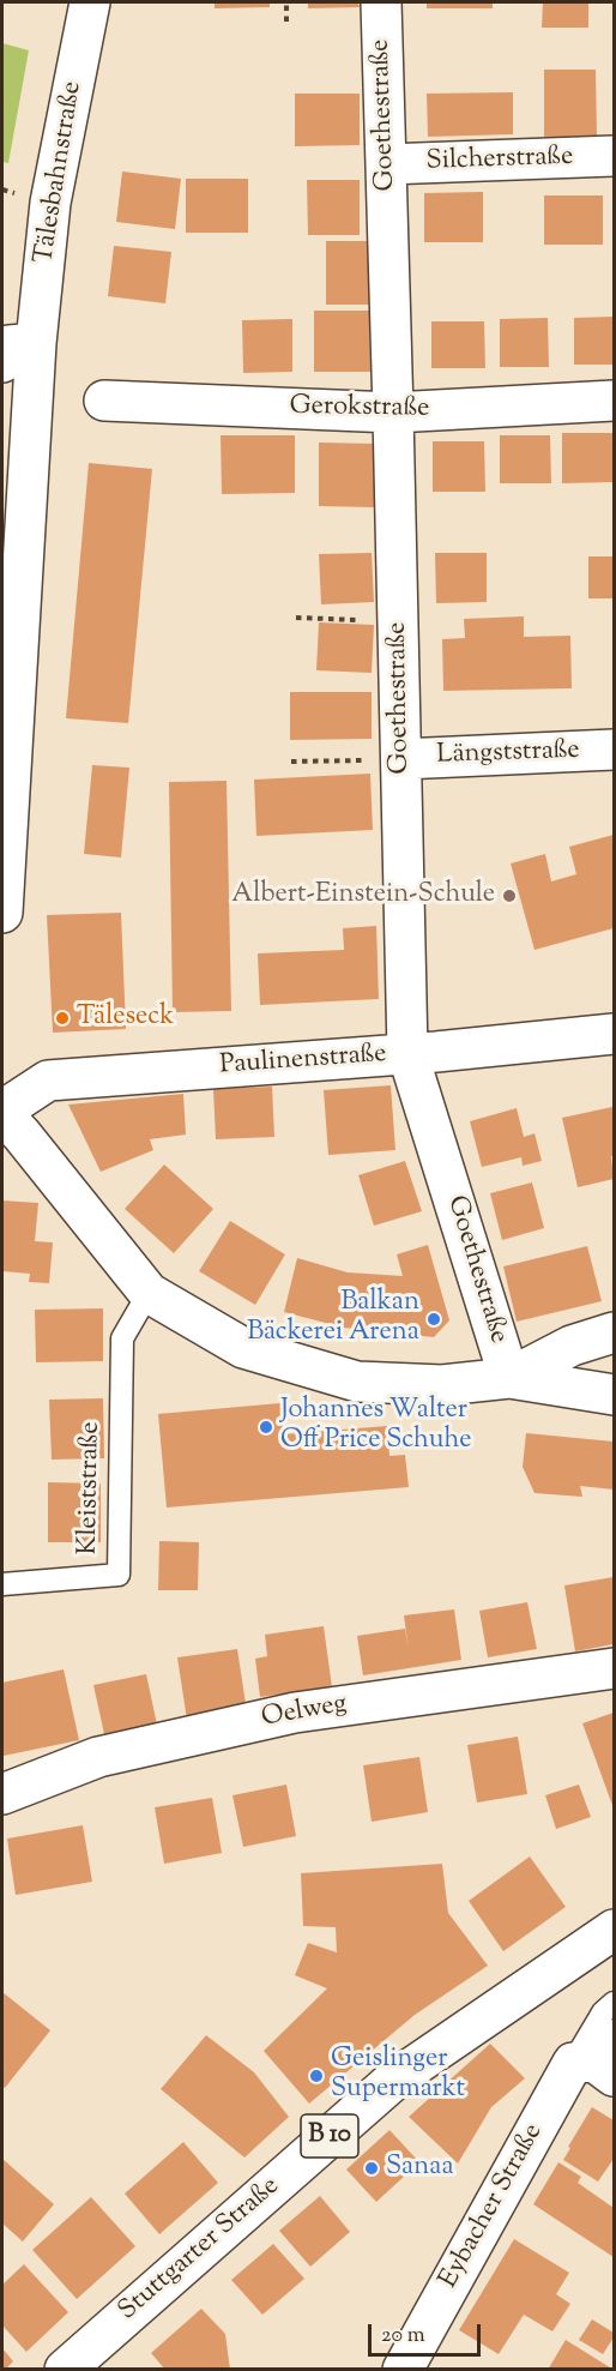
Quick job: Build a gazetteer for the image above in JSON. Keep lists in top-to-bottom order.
{
  "streets": {
    "street": [
      "Goethestraße",
      "Silcherstraße",
      "Tälesbahnstraße",
      "Gerokstraße",
      "Längststraße",
      "Paulinenstraße",
      "Oelweg",
      "B 10",
      "Eybacher Straße",
      "Stuttgarter Straße"
    ],
    "lane": ["Kleiststraße"]
  },
  "crossings": [
    ["Goethestraße", "Silcherstraße"],
    ["Goethestraße", "Gerokstraße"],
    ["Goethestraße", "Längststraße"],
    ["Goethestraße", "Paulinenstraße"]
  ],
  "places": [
    "Albert-Einstein-Schule",
    "Täleseck",
    "Balkan Bäckerei Arena",
    "Johannes Walter Off Price Schuhe",
    "Geislinger Supermarkt",
    "Sanaa"
  ],
  "scale_bar": "20 m"
}
